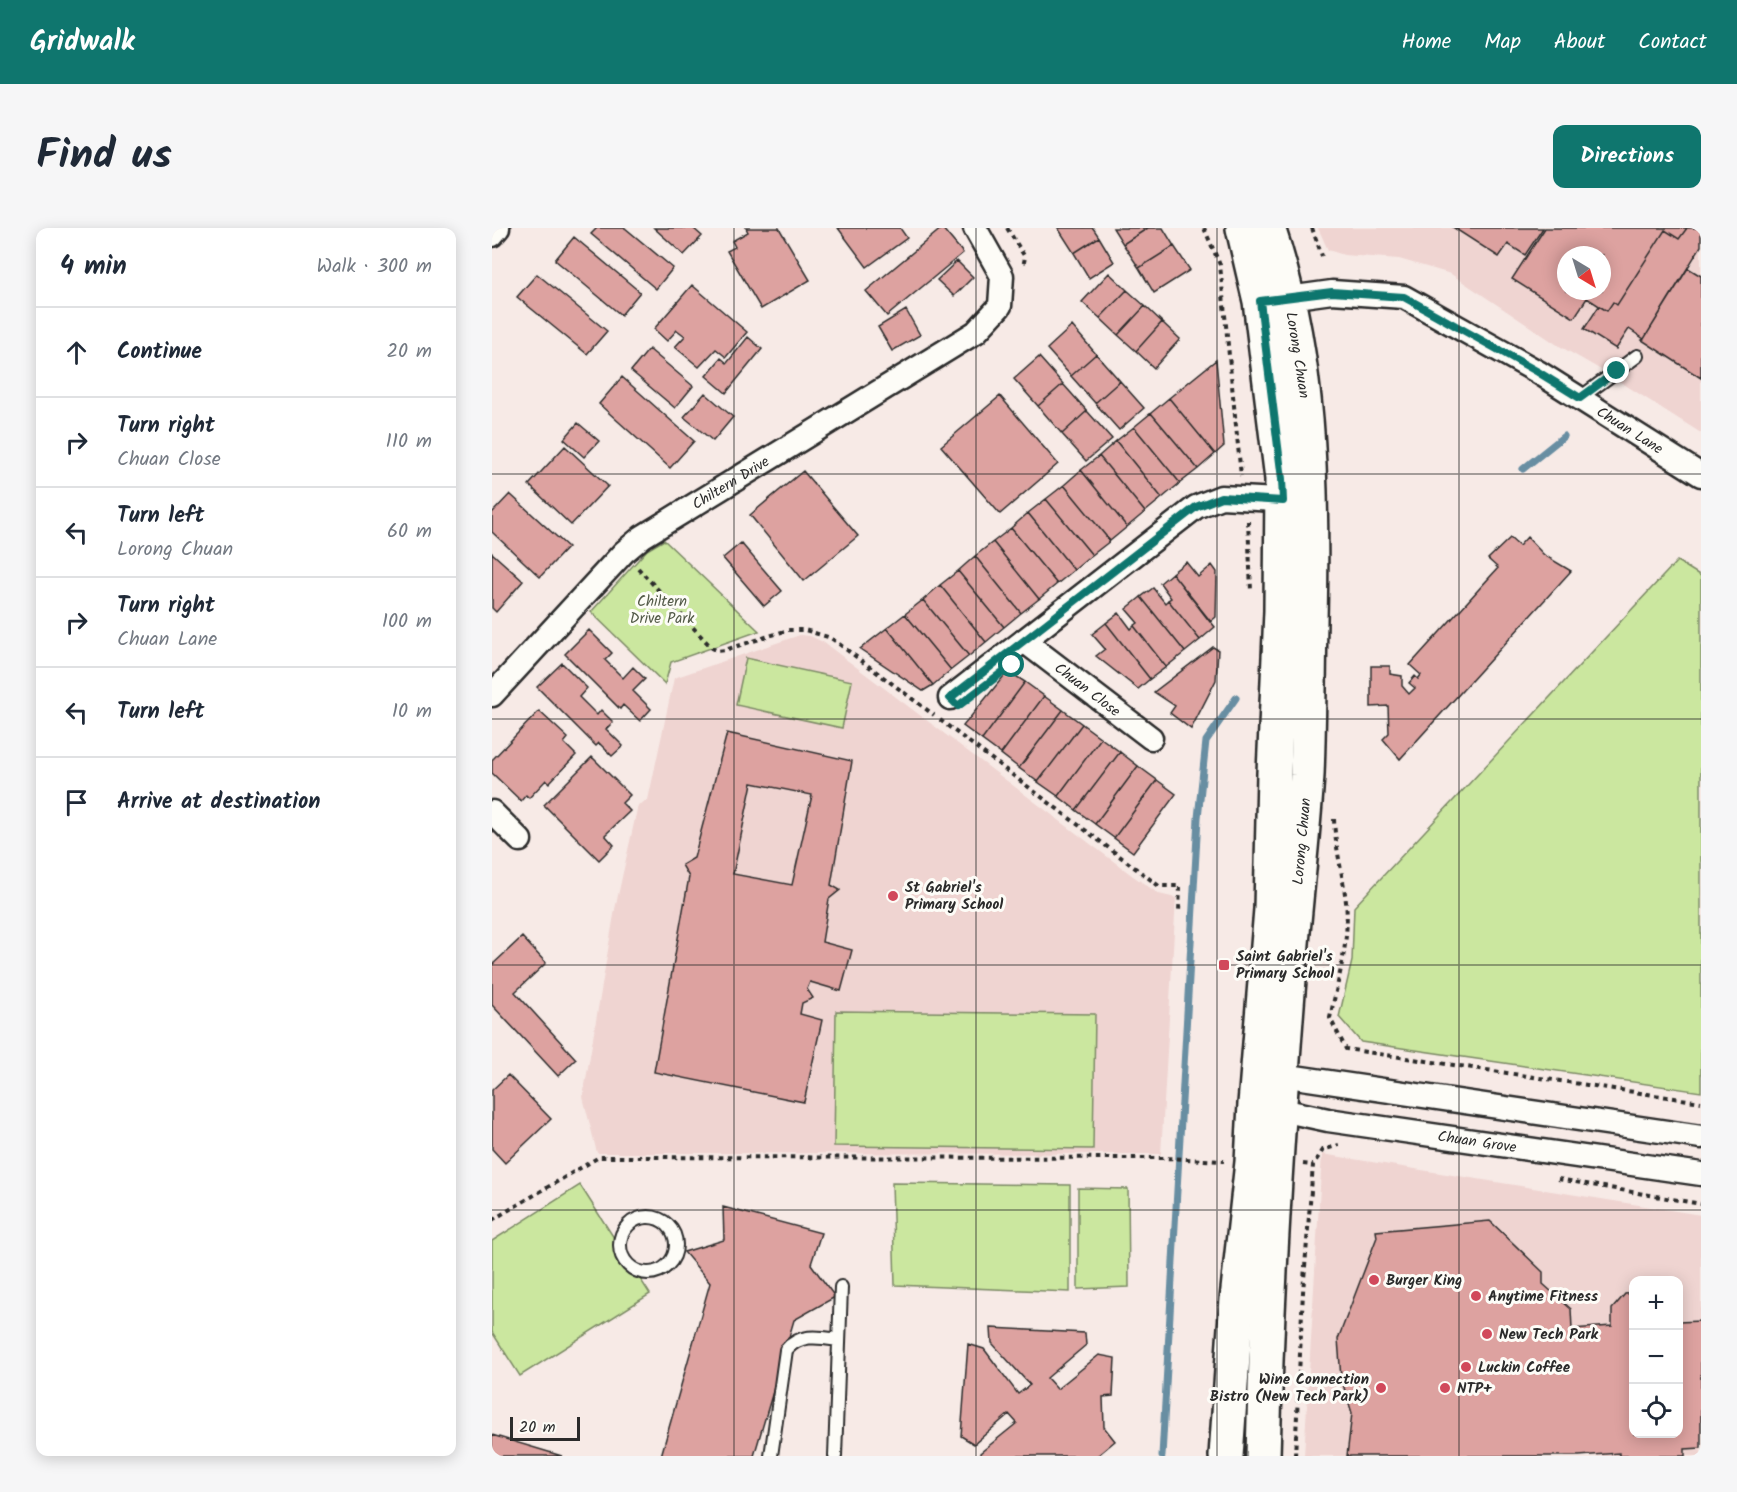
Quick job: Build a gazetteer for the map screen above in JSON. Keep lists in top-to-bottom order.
{
  "streets": {
    "main road": ["Lorong Chuan"],
    "street": [
      "Chuan Lane",
      "Chiltern Drive",
      "Chuan Close",
      "Chuan Grove"
    ]
  },
  "crossings": [
    ["Lorong Chuan", "Chuan Lane"],
    ["Lorong Chuan", "Chuan Grove"]
  ],
  "parks": ["Chiltern Drive Park"],
  "places": {
    "other": [
      "St Gabriel's Primary School",
      "Burger King",
      "Anytime Fitness",
      "New Tech Park",
      "Luckin Coffee",
      "Wine Connection Bistro (New Tech Park)",
      "NTP+"
    ],
    "transit": ["Saint Gabriel's Primary School"]
  },
  "scale_bar": "20 m",
  "north": "bottom right",
  "page": {
    "header": "Gridwalk",
    "nav": [
      "Home",
      "Map",
      "About",
      "Contact"
    ],
    "title": "Find us",
    "buttons": "Directions",
    "heading": ["4 min", "Walk · 300 m"],
    "list": [
      ["Continue", "20 m"],
      ["Turn right", "Chuan Close", "110 m"],
      ["Turn left", "Lorong Chuan", "60 m"],
      ["Turn right", "Chuan Lane", "100 m"],
      ["Turn left", "10 m"],
      "Arrive at destination"
    ],
    "map_buttons": ["+", "−"],
    "scale": "20 m"
  }
}
